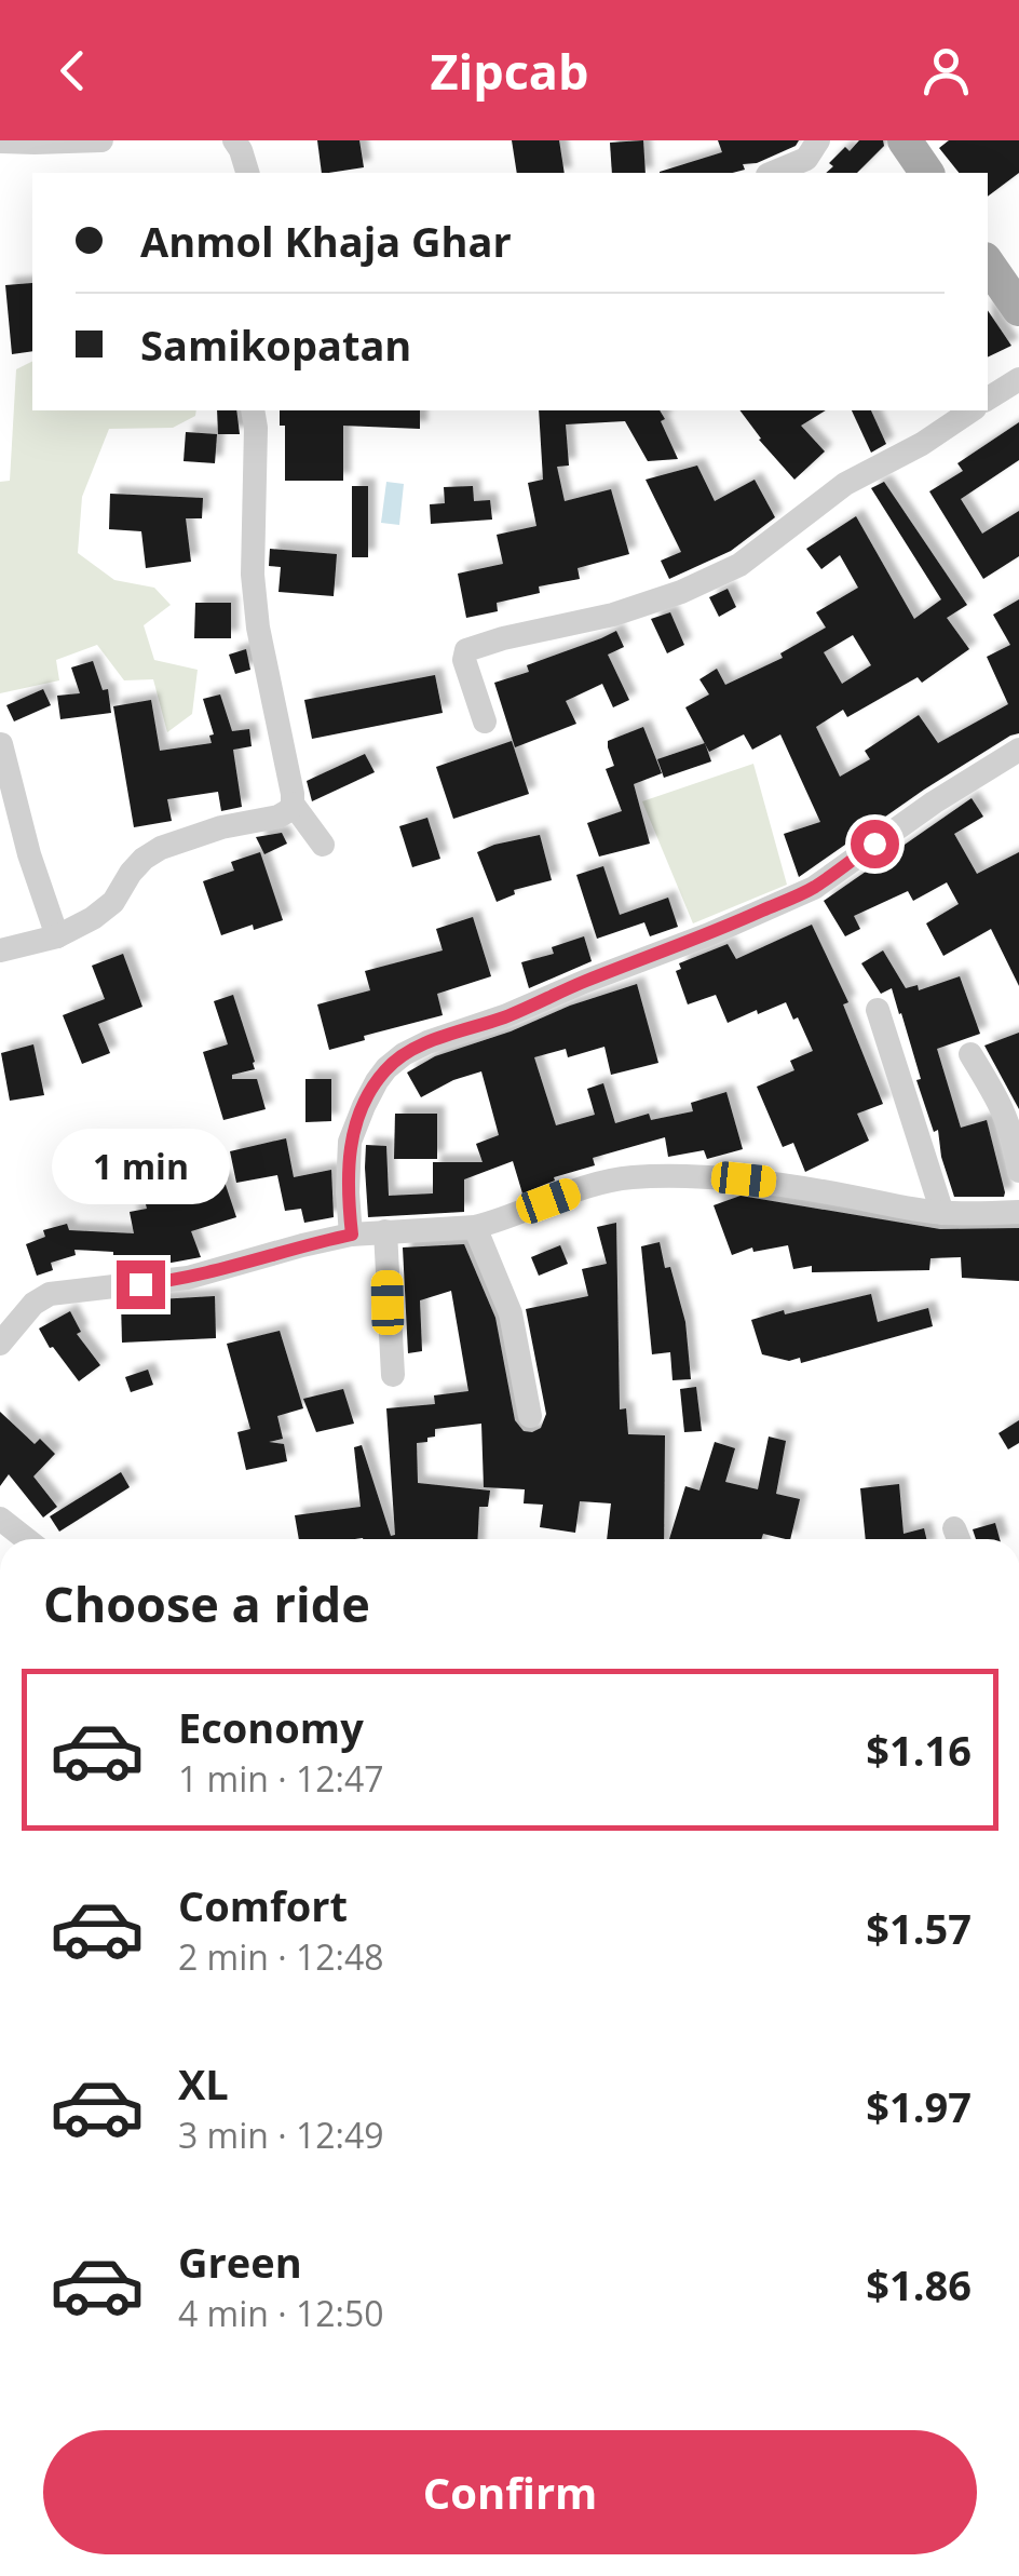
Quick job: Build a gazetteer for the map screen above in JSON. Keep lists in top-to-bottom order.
{
  "page": {
    "header": "Zipcab",
    "banner": ["Anmol Khaja Ghar", "Samikopatan"],
    "bubble": "1 min",
    "heading": "Choose a ride",
    "list": [
      {
        "name": "Economy",
        "note": "1 min · 12:47",
        "value": "$1.16"
      },
      {
        "name": "Comfort",
        "note": "2 min · 12:48",
        "value": "$1.57"
      },
      {
        "name": "XL",
        "note": "3 min · 12:49",
        "value": "$1.97"
      },
      {
        "name": "Green",
        "note": "4 min · 12:50",
        "value": "$1.86"
      }
    ],
    "buttons": "Confirm"
  }
}
